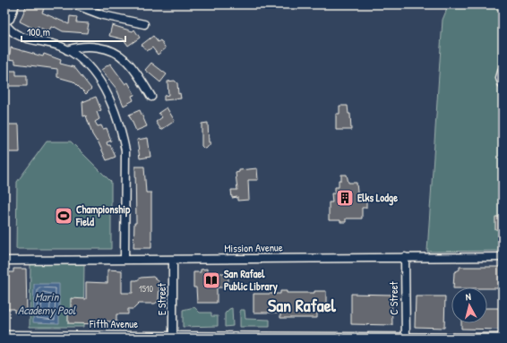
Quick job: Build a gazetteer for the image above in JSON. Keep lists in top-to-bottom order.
{
  "streets": {
    "street": [
      "Mission Avenue",
      "C Street",
      "E Street",
      "Fifth Avenue"
    ]
  },
  "crossings": [
    ["Mission Avenue", "C Street"],
    ["Mission Avenue", "E Street"],
    ["C Street", "Fifth Avenue"],
    ["E Street", "Fifth Avenue"]
  ],
  "districts": ["San Rafael"],
  "water": ["Marin Academy Pool"],
  "places": {
    "building": ["Elks Lodge"],
    "sports": ["Championship Field"],
    "library": ["San Rafael Public Library"]
  },
  "house_numbers": ["1510"],
  "scale_bar": "100 m",
  "north": "top"
}
